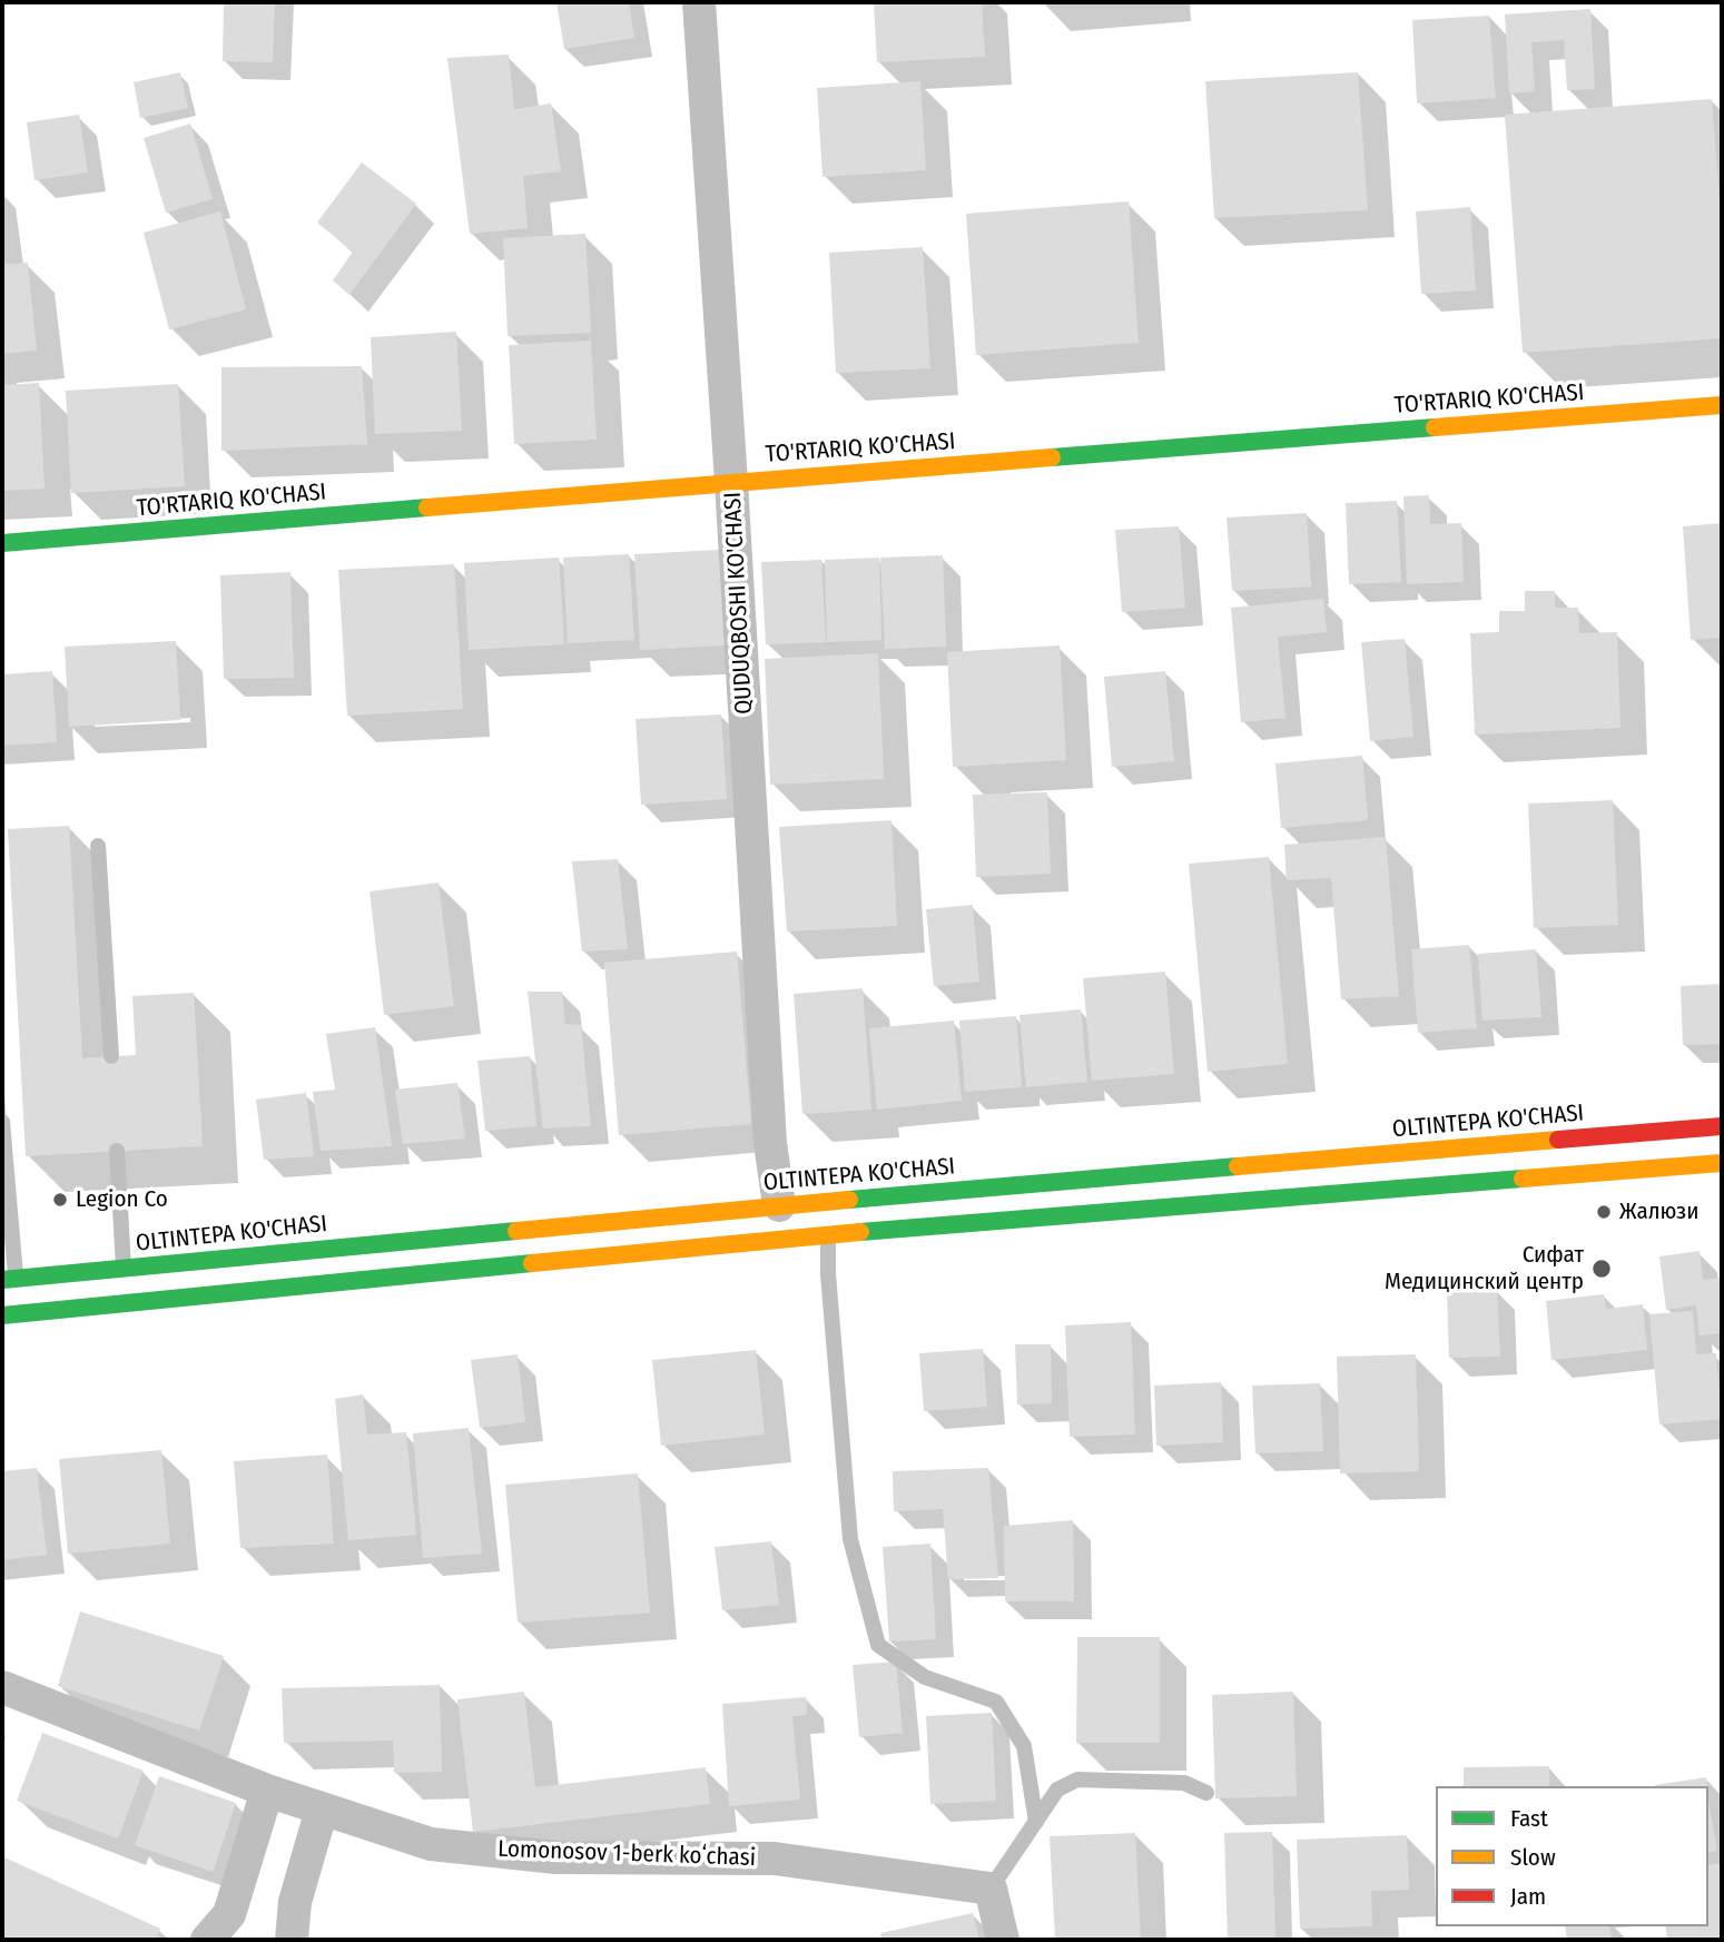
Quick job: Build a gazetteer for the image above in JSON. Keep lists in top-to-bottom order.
{
  "streets": {
    "main road": ["TO'RTARIQ KO'CHASI", "OLTINTEPA KO'CHASI"],
    "street": ["QUDUQBOSHI KO'CHASI", "Lomonosov 1-berk koʻchasi"]
  },
  "crossings": [
    ["TO'RTARIQ KO'CHASI", "QUDUQBOSHI KO'CHASI"],
    ["QUDUQBOSHI KO'CHASI", "OLTINTEPA KO'CHASI"]
  ],
  "places": ["Legion Co", "Жалюзи", "Сифат Медицинский центр"],
  "legend": ["Fast", "Slow", "Jam"]
}
